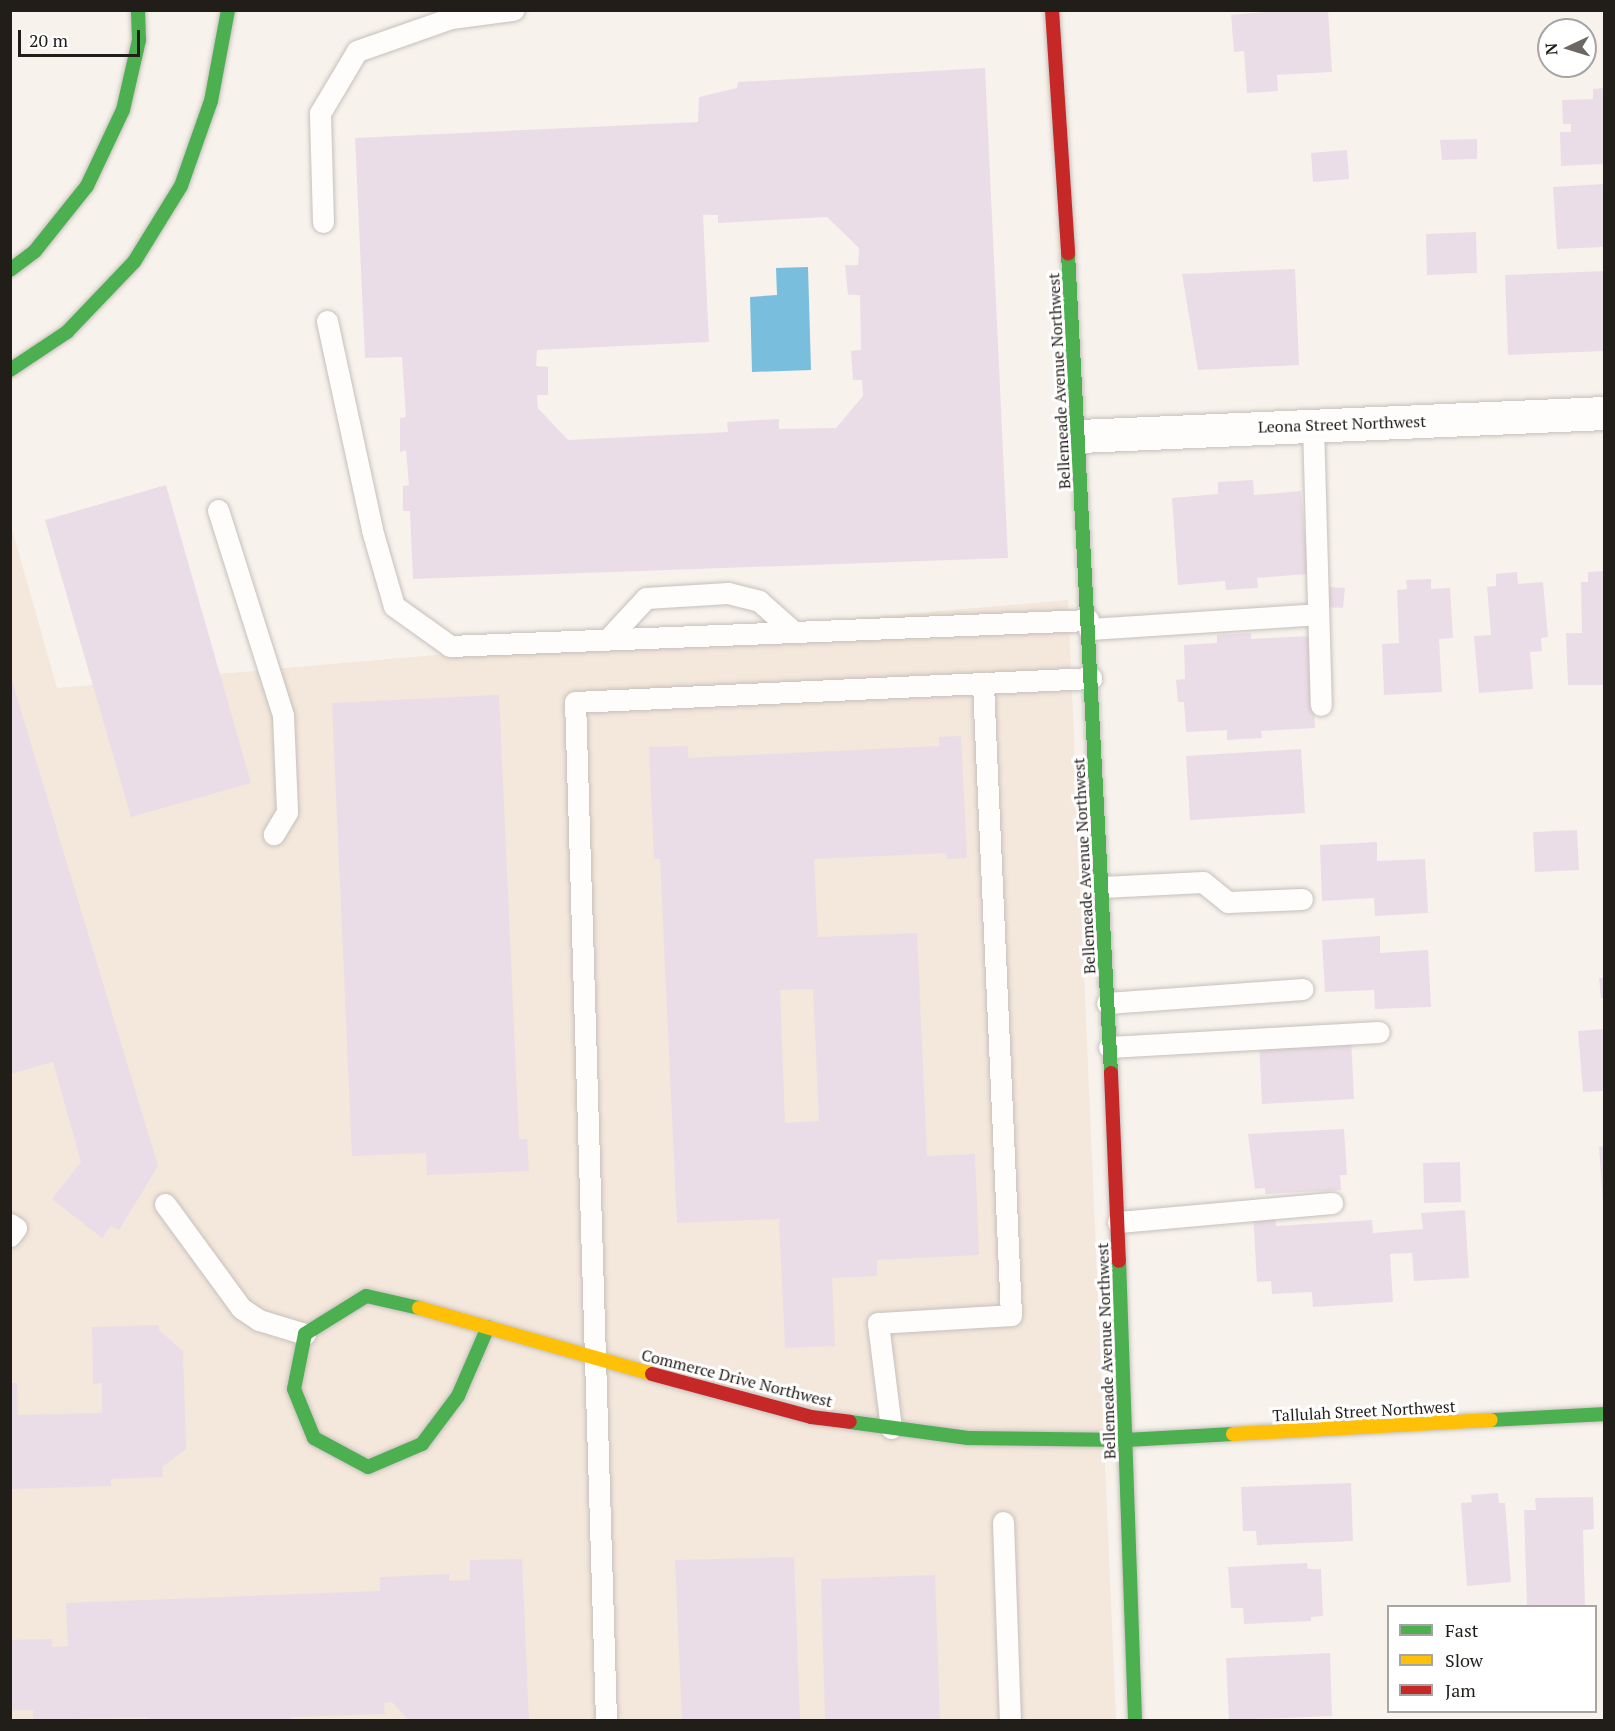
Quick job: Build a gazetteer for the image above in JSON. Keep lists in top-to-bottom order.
{
  "streets": {
    "main road": ["Bellemeade Avenue Northwest", "Commerce Drive Northwest", "Tallulah Street Northwest"],
    "street": ["Leona Street Northwest"]
  },
  "crossings": [
    ["Bellemeade Avenue Northwest", "Leona Street Northwest"],
    ["Bellemeade Avenue Northwest", "Commerce Drive Northwest"],
    ["Bellemeade Avenue Northwest", "Tallulah Street Northwest"],
    ["Commerce Drive Northwest", "Tallulah Street Northwest"]
  ],
  "legend": ["Fast", "Slow", "Jam"],
  "scale_bar": "20 m",
  "north": "left"
}
